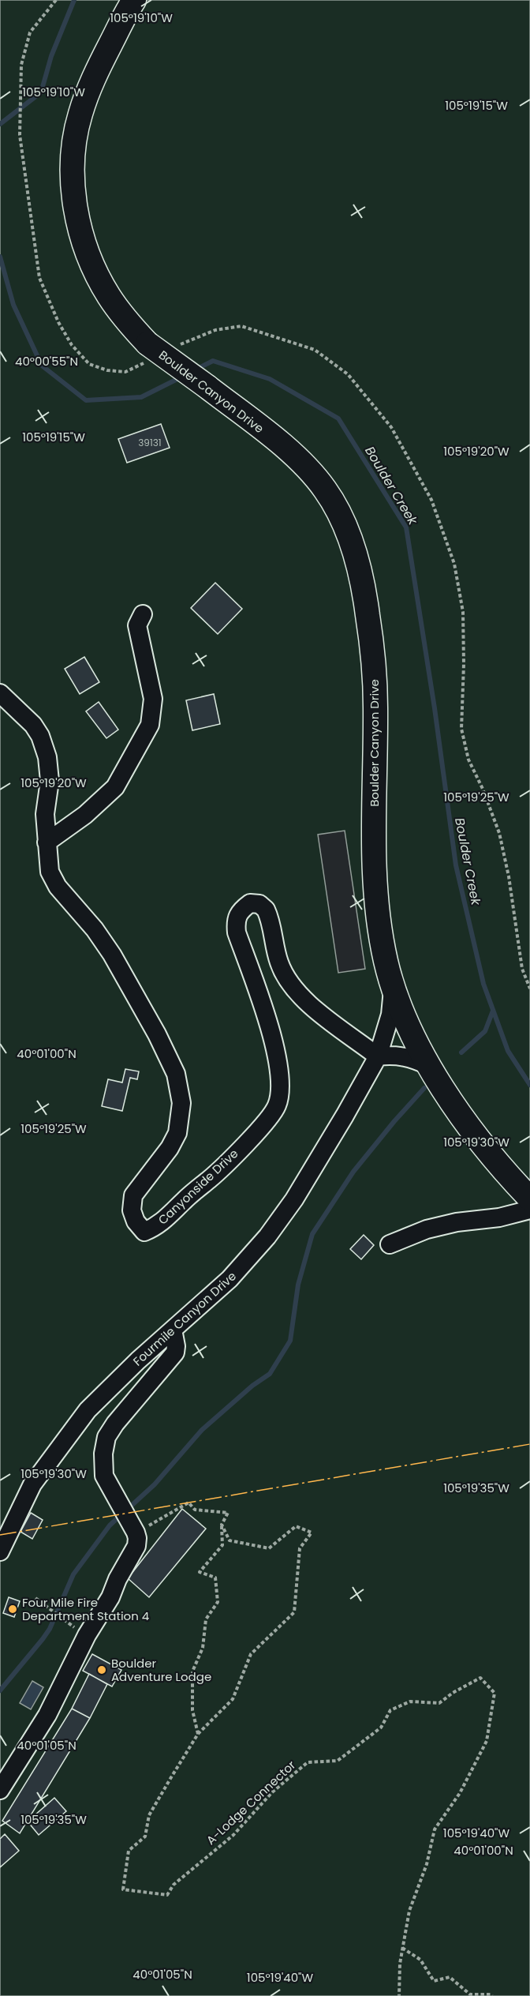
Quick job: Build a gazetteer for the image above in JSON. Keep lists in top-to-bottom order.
{
  "streets": {
    "main road": ["Boulder Canyon Drive"],
    "street": ["Canyonside Drive", "Fourmile Canyon Drive"],
    "path": ["A-Lodge Connector"]
  },
  "crossings": [
    ["Boulder Canyon Drive", "Fourmile Canyon Drive"],
    ["Canyonside Drive", "Fourmile Canyon Drive"]
  ],
  "water": ["Boulder Creek"],
  "places": ["Four Mile Fire Department Station 4", "Boulder Adventure Lodge"],
  "house_numbers": ["39131"],
  "coordinates": [
    "105°19'10\"W",
    "105°19'15\"W",
    "40°00'55\"N",
    "105°19'20\"W",
    "105°19'25\"W",
    "40°01'00\"N",
    "105°19'30\"W",
    "105°19'35\"W",
    "40°01'05\"N",
    "105°19'40\"W"
  ]
}
